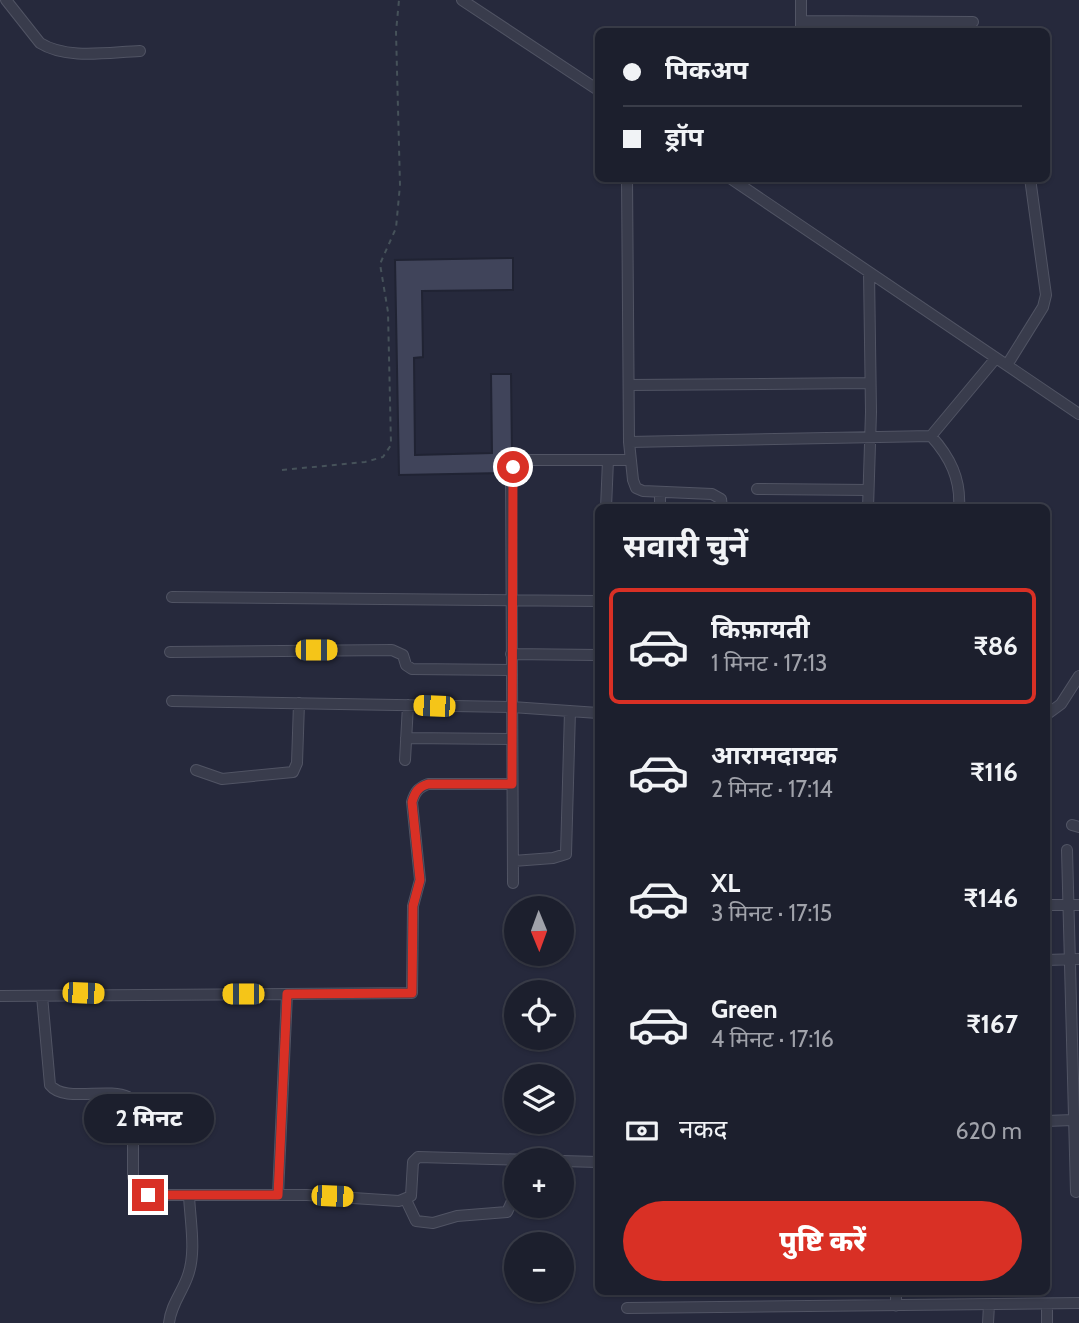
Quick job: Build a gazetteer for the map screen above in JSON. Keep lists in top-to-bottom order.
{
  "north": "bottom",
  "page": {
    "banner": ["पिकअप", "ड्रॉप"],
    "heading": "सवारी चुनें",
    "list": [
      {
        "name": "किफ़ायती",
        "note": "1 मिनट · 17:13",
        "value": "₹86"
      },
      {
        "name": "आरामदायक",
        "note": "2 मिनट · 17:14",
        "value": "₹116"
      },
      {
        "name": "XL",
        "note": "3 मिनट · 17:15",
        "value": "₹146"
      },
      {
        "name": "Green",
        "note": "4 मिनट · 17:16",
        "value": "₹167"
      }
    ],
    "map_buttons": ["+", "−"],
    "pay": ["नकद", "620 m"],
    "bubble": "2 मिनट",
    "buttons": "पुष्टि करें"
  }
}
